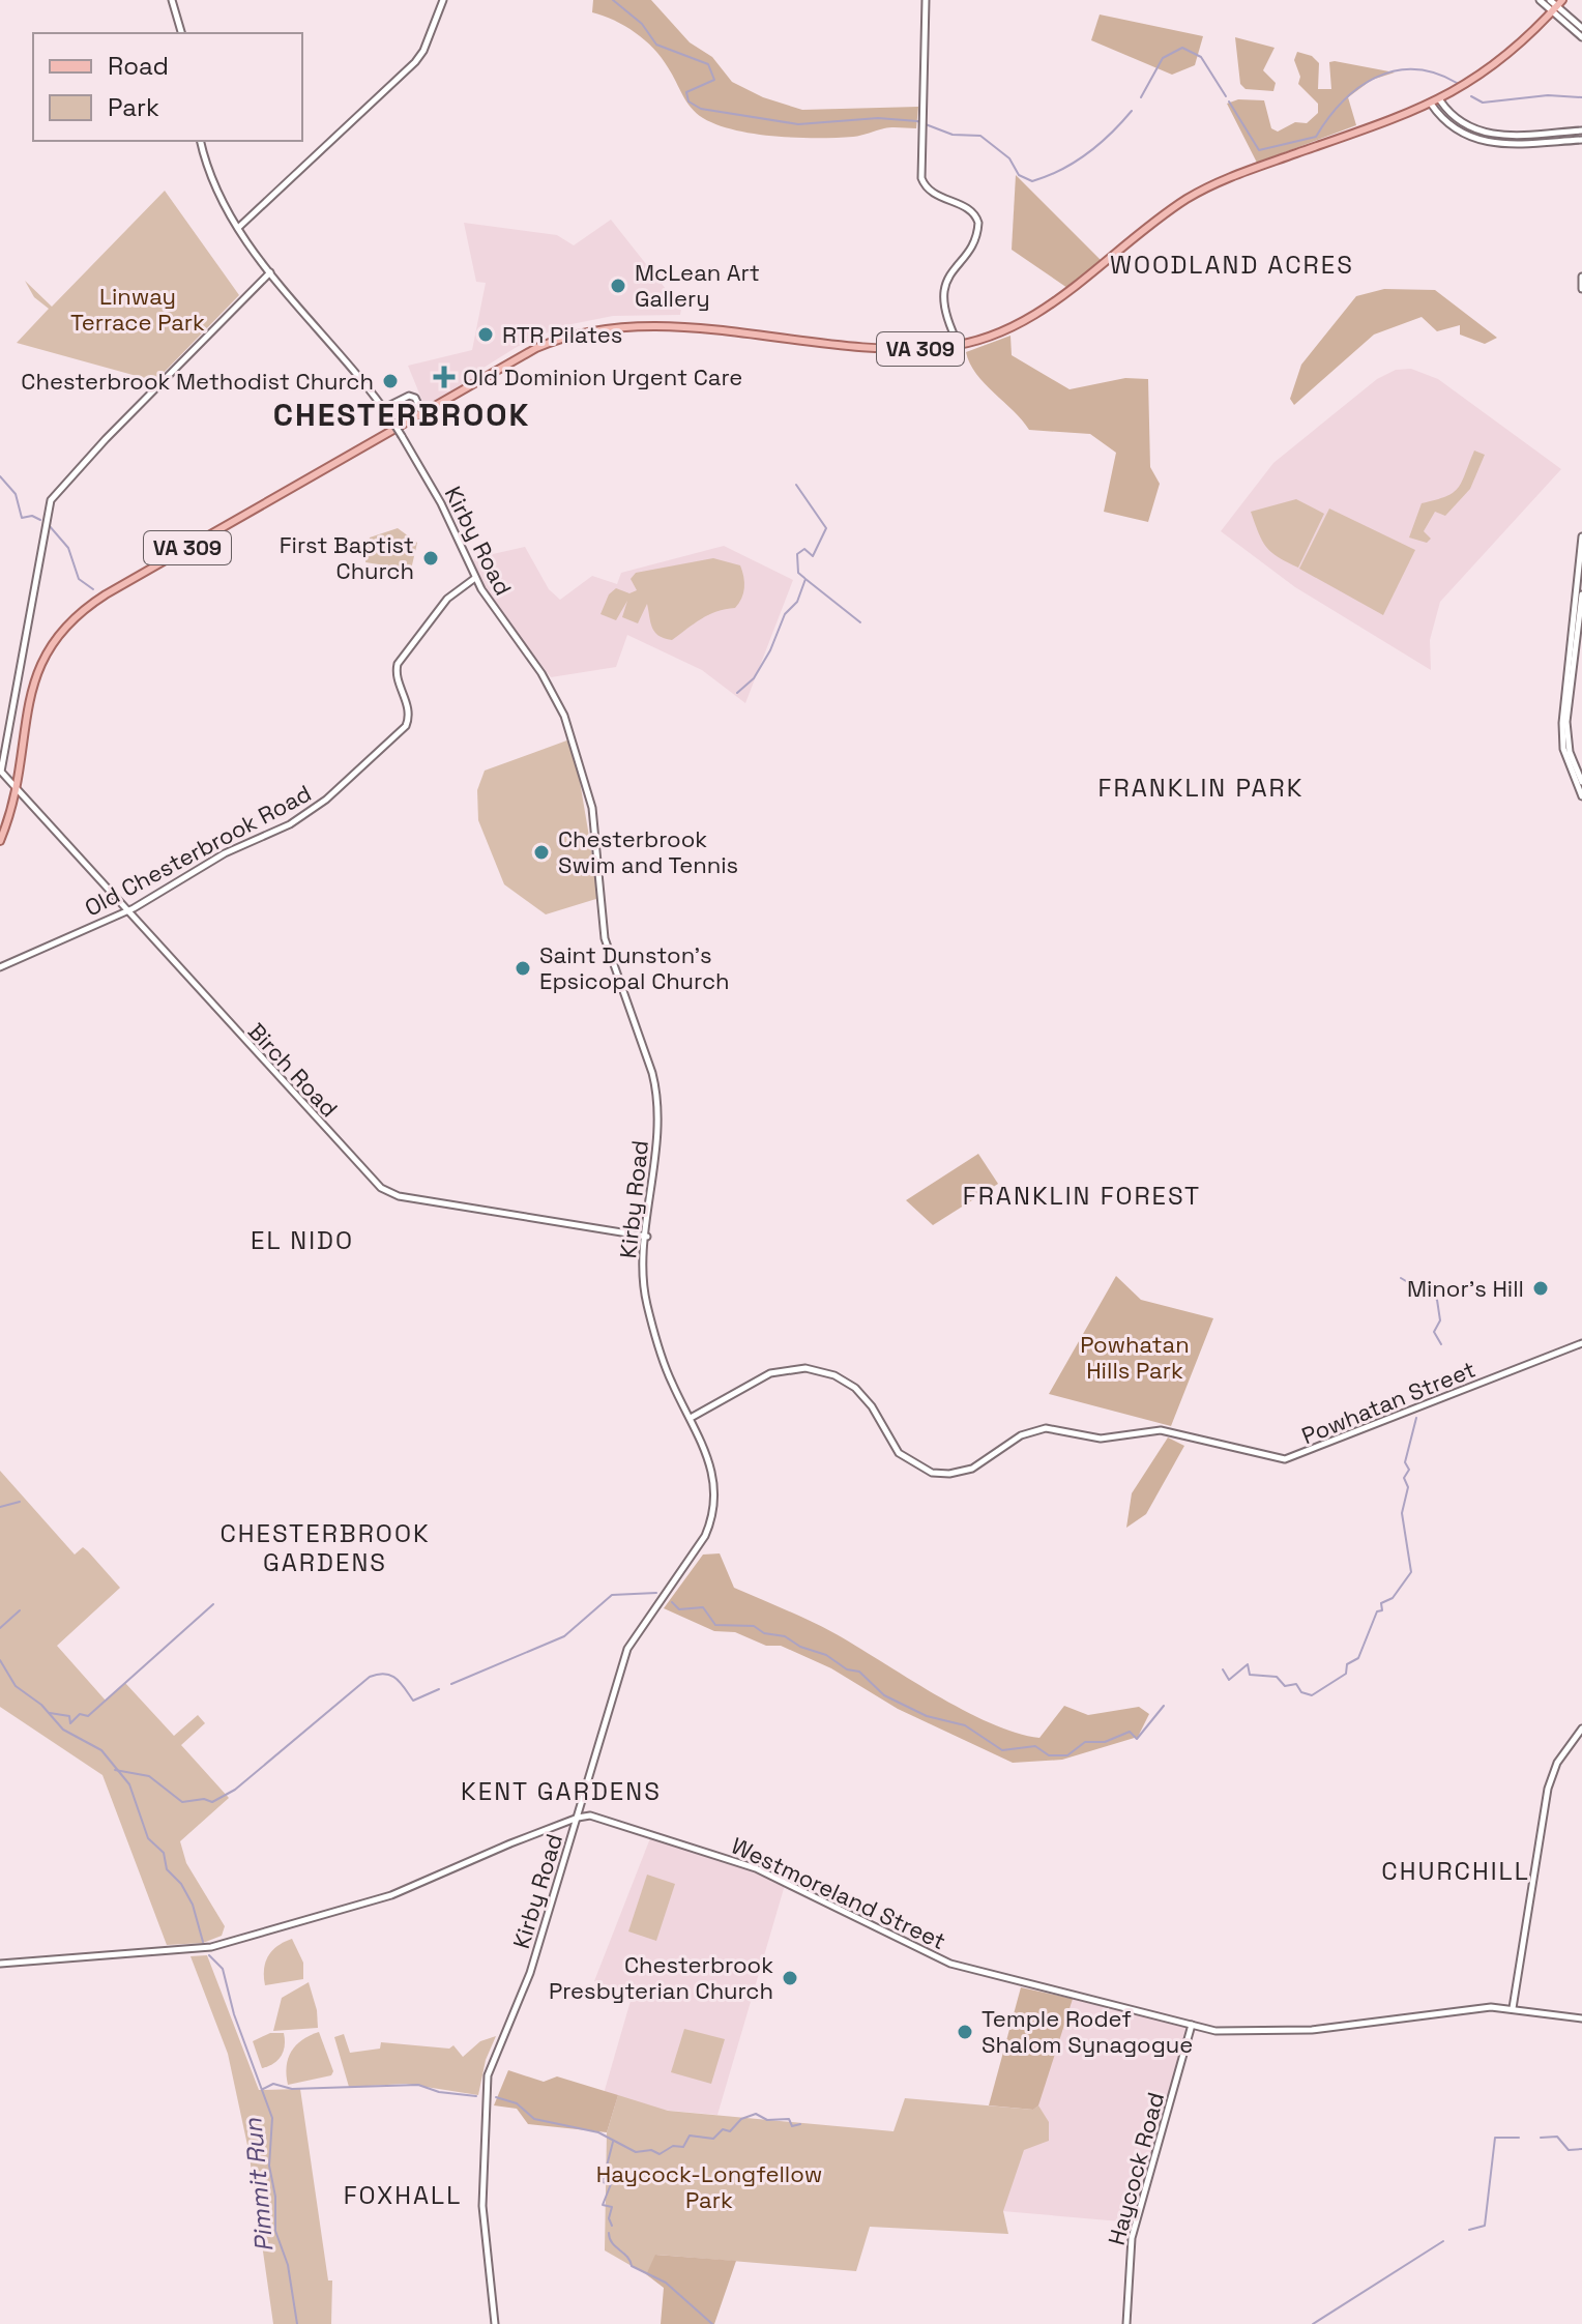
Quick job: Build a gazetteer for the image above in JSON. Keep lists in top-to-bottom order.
{
  "streets": {
    "main road": [
      "VA 309",
      "Kirby Road",
      "Old Chesterbrook Road",
      "Birch Road",
      "Powhatan Street",
      "Westmoreland Street",
      "Haycock Road"
    ]
  },
  "crossings": [
    ["VA 309", "Birch Road"],
    ["Kirby Road", "Old Chesterbrook Road"],
    ["Kirby Road", "Birch Road"],
    ["Kirby Road", "Powhatan Street"],
    ["Kirby Road", "Westmoreland Street"],
    ["Old Chesterbrook Road", "Birch Road"],
    ["Westmoreland Street", "Haycock Road"]
  ],
  "districts": [
    "WOODLAND ACRES",
    "CHESTERBROOK",
    "FRANKLIN PARK",
    "FRANKLIN FOREST",
    "EL NIDO",
    "CHESTERBROOK GARDENS",
    "KENT GARDENS",
    "CHURCHILL",
    "FOXHALL"
  ],
  "water": ["Pimmit Run"],
  "parks": ["Linway Terrace Park", "Powhatan Hills Park", "Haycock-Longfellow Park"],
  "places": {
    "other": [
      "McLean Art Gallery",
      "RTR Pilates",
      "Chesterbrook Methodist Church",
      "First Baptist Church",
      "Chesterbrook Swim and Tennis",
      "Saint Dunston's Epsicopal Church",
      "Minor's Hill",
      "Chesterbrook Presbyterian Church",
      "Temple Rodef Shalom Synagogue"
    ],
    "health": ["Old Dominion Urgent Care"]
  },
  "legend": ["Road", "Park"]
}
